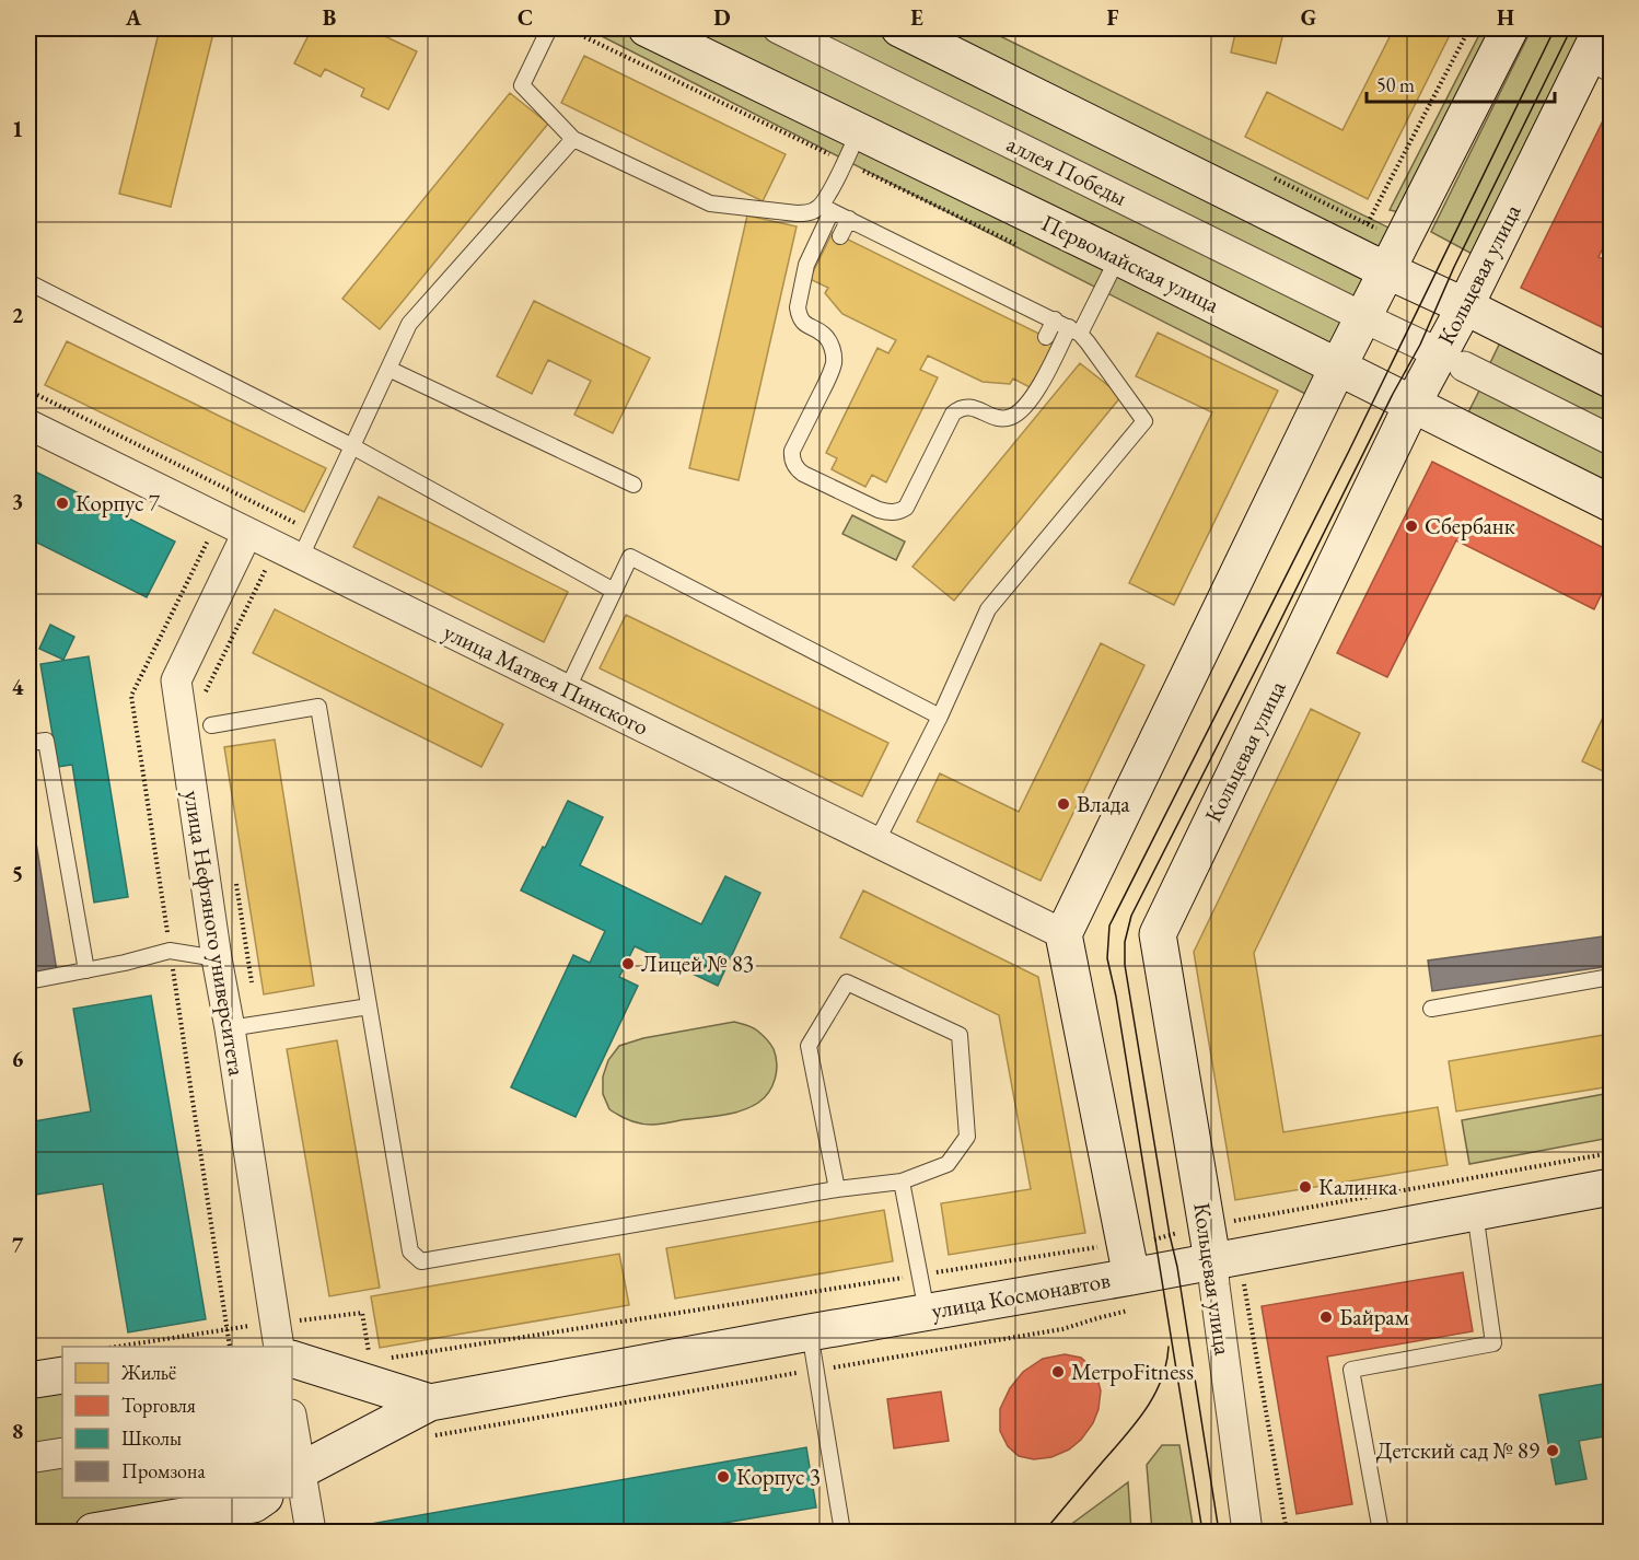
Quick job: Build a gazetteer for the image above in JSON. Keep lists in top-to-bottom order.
{
  "streets": {
    "street": [
      "аллея Победы",
      "Первомайская улица",
      "Кольцевая улица",
      "улица Матвея Пинского",
      "улица Нефтяного университета",
      "улица Космонавтов"
    ]
  },
  "crossings": [
    ["Первомайская улица", "Кольцевая улица"],
    ["Кольцевая улица", "улица Космонавтов"],
    ["улица Матвея Пинского", "улица Нефтяного университета"]
  ],
  "places": [
    "Корпус 7",
    "Сбербанк",
    "Влада",
    "Лицей № 83",
    "Калинка",
    "Байрам",
    "МетроFitness",
    "Детский сад № 89",
    "Корпус 3"
  ],
  "legend": [
    "Жильё",
    "Торговля",
    "Школы",
    "Промзона"
  ],
  "scale_bar": "50 m",
  "grid": {
    "columns": [
      "A",
      "B",
      "C",
      "D",
      "E",
      "F",
      "G",
      "H"
    ],
    "rows": [
      "1",
      "2",
      "3",
      "4",
      "5",
      "6",
      "7",
      "8"
    ]
  }
}
